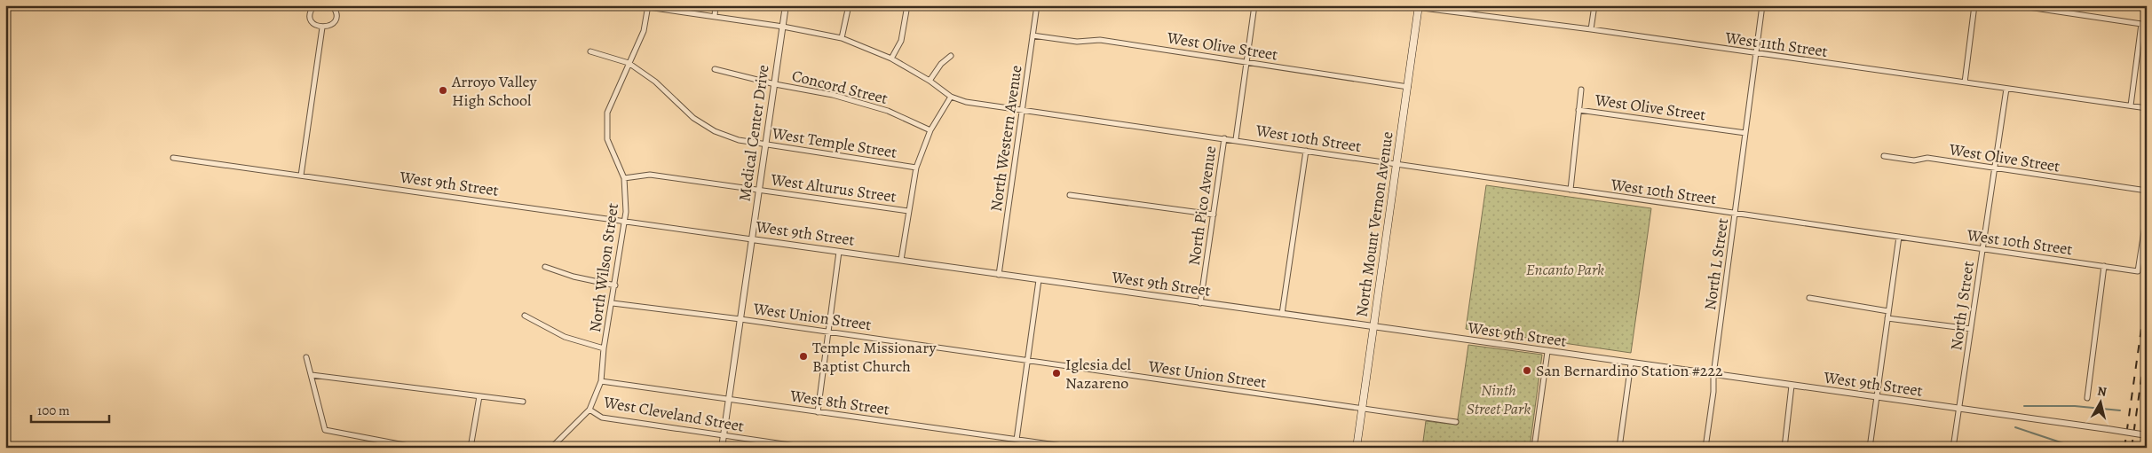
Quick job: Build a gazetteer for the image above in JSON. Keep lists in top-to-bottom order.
{
  "streets": {
    "main road": ["North Mount Vernon Avenue"],
    "street": [
      "West 11th Street",
      "West Olive Street",
      "Concord Street",
      "Medical Center Drive",
      "North Western Avenue",
      "West 10th Street",
      "West Temple Street",
      "West 9th Street",
      "West Alturus Street",
      "North Pico Avenue",
      "North L Street",
      "North Wilson Street",
      "North J Street",
      "West Union Street",
      "West 8th Street",
      "West Cleveland Street"
    ]
  },
  "crossings": [
    ["West 11th Street", "North Mount Vernon Avenue"],
    ["West 11th Street", "North L Street"],
    ["West 11th Street", "North J Street"],
    ["West Olive Street", "North Western Avenue"],
    ["West Olive Street", "North Pico Avenue"],
    ["West Olive Street", "North Mount Vernon Avenue"],
    ["West Olive Street", "North L Street"],
    ["West Olive Street", "North J Street"],
    ["Concord Street", "Medical Center Drive"],
    ["Medical Center Drive", "West 10th Street"],
    ["Medical Center Drive", "West Temple Street"],
    ["Medical Center Drive", "West 9th Street"],
    ["Medical Center Drive", "West Alturus Street"],
    ["Medical Center Drive", "West Union Street"],
    ["Medical Center Drive", "West 8th Street"],
    ["Medical Center Drive", "West Cleveland Street"],
    ["North Western Avenue", "West 10th Street"],
    ["North Western Avenue", "West 9th Street"],
    ["West 10th Street", "North Pico Avenue"],
    ["West 10th Street", "North Mount Vernon Avenue"],
    ["West 10th Street", "North L Street"],
    ["West 10th Street", "North Wilson Street"],
    ["West 10th Street", "North J Street"],
    ["West Temple Street", "North Wilson Street"],
    ["West 9th Street", "North Pico Avenue"],
    ["West 9th Street", "North Mount Vernon Avenue"],
    ["West 9th Street", "North L Street"],
    ["West 9th Street", "North Wilson Street"],
    ["West 9th Street", "North J Street"],
    ["West Alturus Street", "North Wilson Street"],
    ["North Mount Vernon Avenue", "West Union Street"],
    ["North Wilson Street", "West Union Street"],
    ["North Wilson Street", "West 8th Street"],
    ["North Wilson Street", "West Cleveland Street"]
  ],
  "parks": ["Encanto Park", "Ninth Street Park"],
  "places": [
    "Arroyo Valley High School",
    "Temple Missionary Baptist Church",
    "San Bernardino Station #222",
    "Iglesia del Nazareno"
  ],
  "scale_bar": "100 m",
  "north": "top"
}
